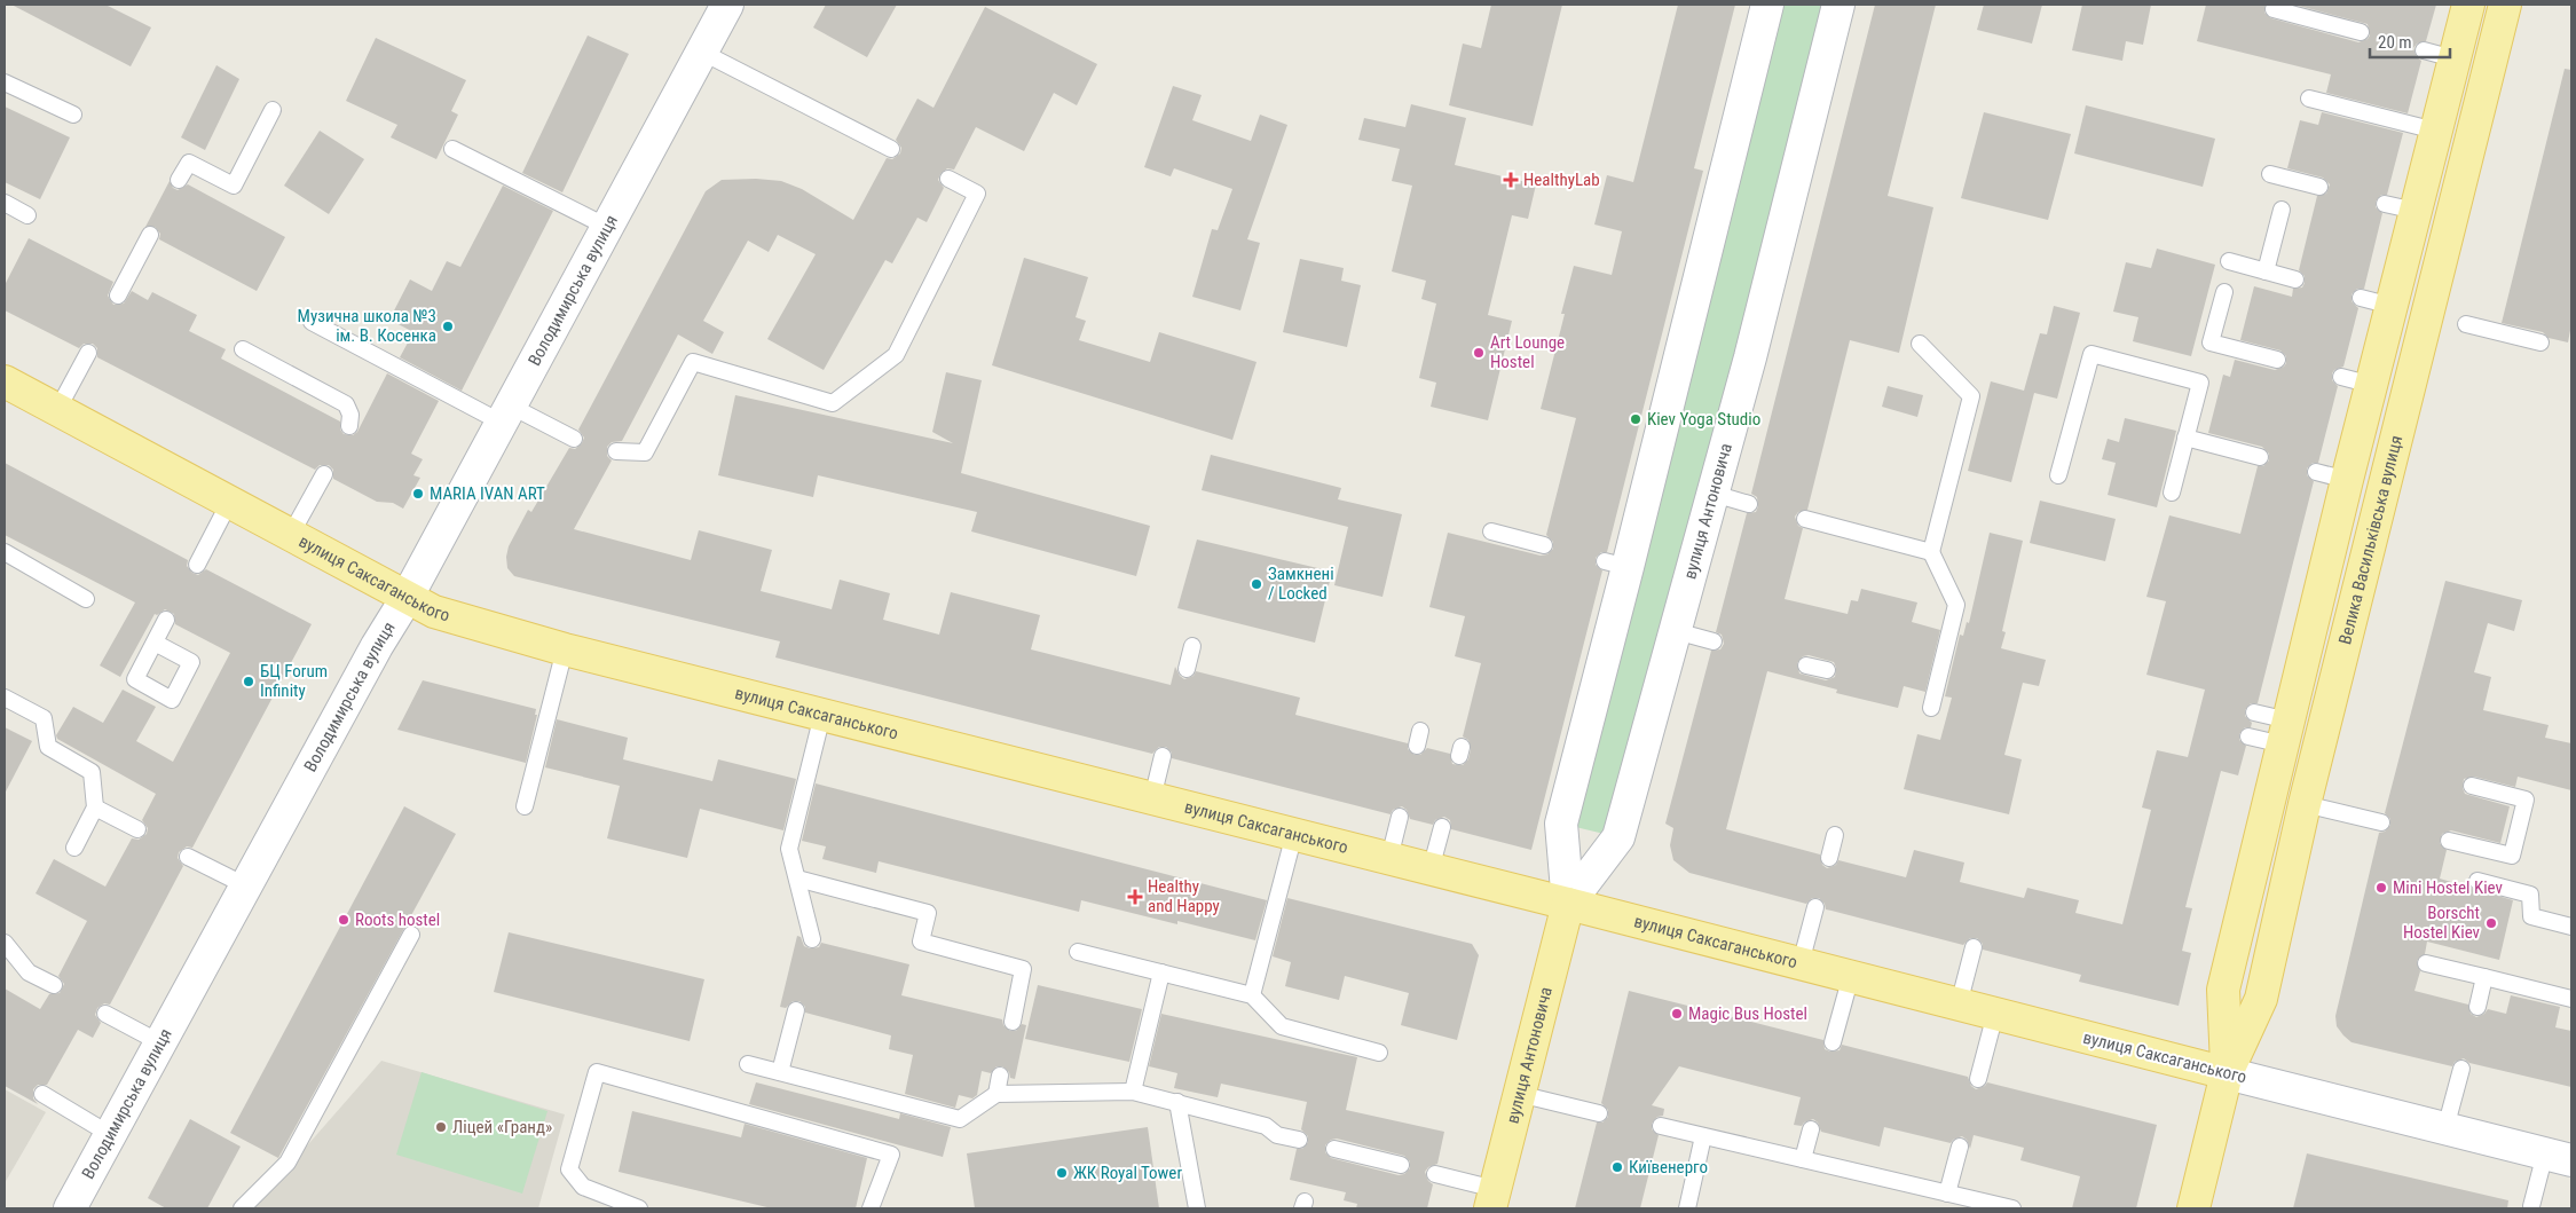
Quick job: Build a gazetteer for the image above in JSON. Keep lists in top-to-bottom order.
{
  "streets": {
    "main road": ["вулиця Антоновича", "Велика Васильківська вулиця", "вулиця Саксаганського"],
    "street": ["Володимирська вулиця"]
  },
  "crossings": [
    ["Володимирська вулиця", "вулиця Саксаганського"],
    ["вулиця Антоновича", "вулиця Саксаганського"],
    ["Велика Васильківська вулиця", "вулиця Саксаганського"]
  ],
  "places": {
    "health": ["HealthyLab", "Healthy and Happy"],
    "other": [
      "Музична школа №3 ім. В. Косенка",
      "Art Lounge Hostel",
      "Kiev Yoga Studio",
      "MARIA IVAN ART",
      "Замкнені / Locked",
      "БЦ Forum Infinity",
      "Mini Hostel Kiev",
      "Roots hostel",
      "Borscht Hostel Kiev",
      "Magic Bus Hostel",
      "Ліцей «Гранд»",
      "Київенерго",
      "ЖК Royal Tower"
    ]
  },
  "scale_bar": "20 m"
}
